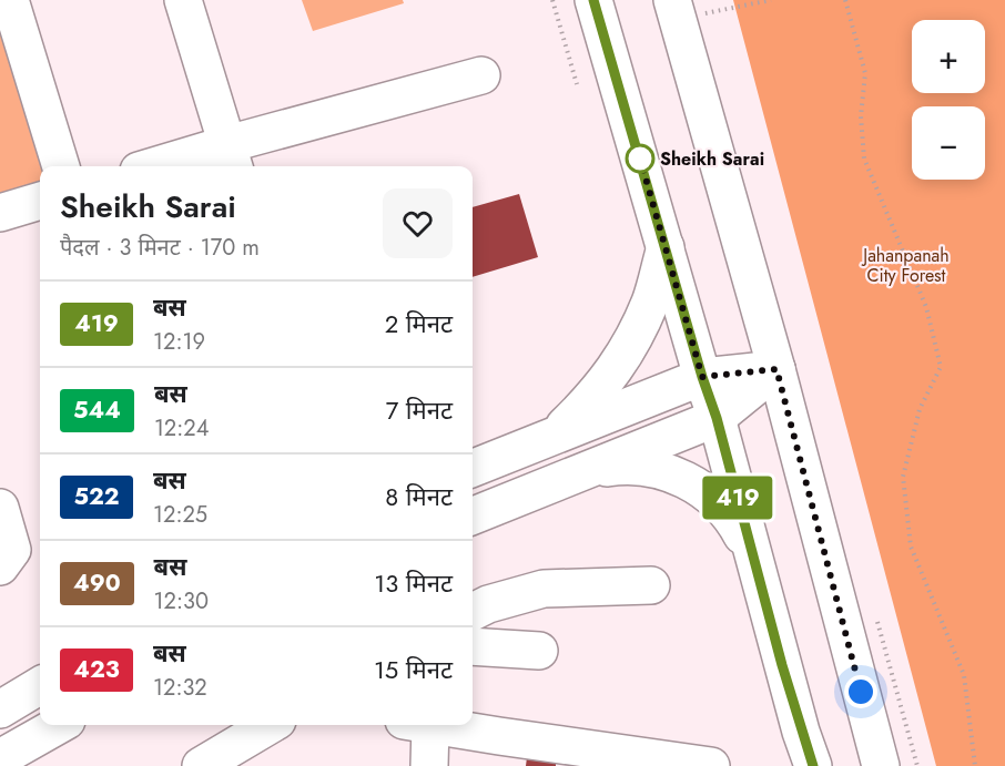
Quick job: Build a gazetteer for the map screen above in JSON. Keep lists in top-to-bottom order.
{
  "parks": ["Jahanpanah City Forest"],
  "places": ["Sheikh Sarai"],
  "lines": ["bus line 419"],
  "page": {
    "on_map": "419",
    "map_buttons": ["+", "−"],
    "heading": ["Sheikh Sarai", "पैदल · 3 मिनट · 170 m"],
    "list": [
      {
        "mark": "419",
        "name": "बस",
        "note": "12:19",
        "value": "2 मिनट"
      },
      {
        "mark": "544",
        "name": "बस",
        "note": "12:24",
        "value": "7 मिनट"
      },
      {
        "mark": "522",
        "name": "बस",
        "note": "12:25",
        "value": "8 मिनट"
      },
      {
        "mark": "490",
        "name": "बस",
        "note": "12:30",
        "value": "13 मिनट"
      },
      {
        "mark": "423",
        "name": "बस",
        "note": "12:32",
        "value": "15 मिनट"
      }
    ]
  }
}
